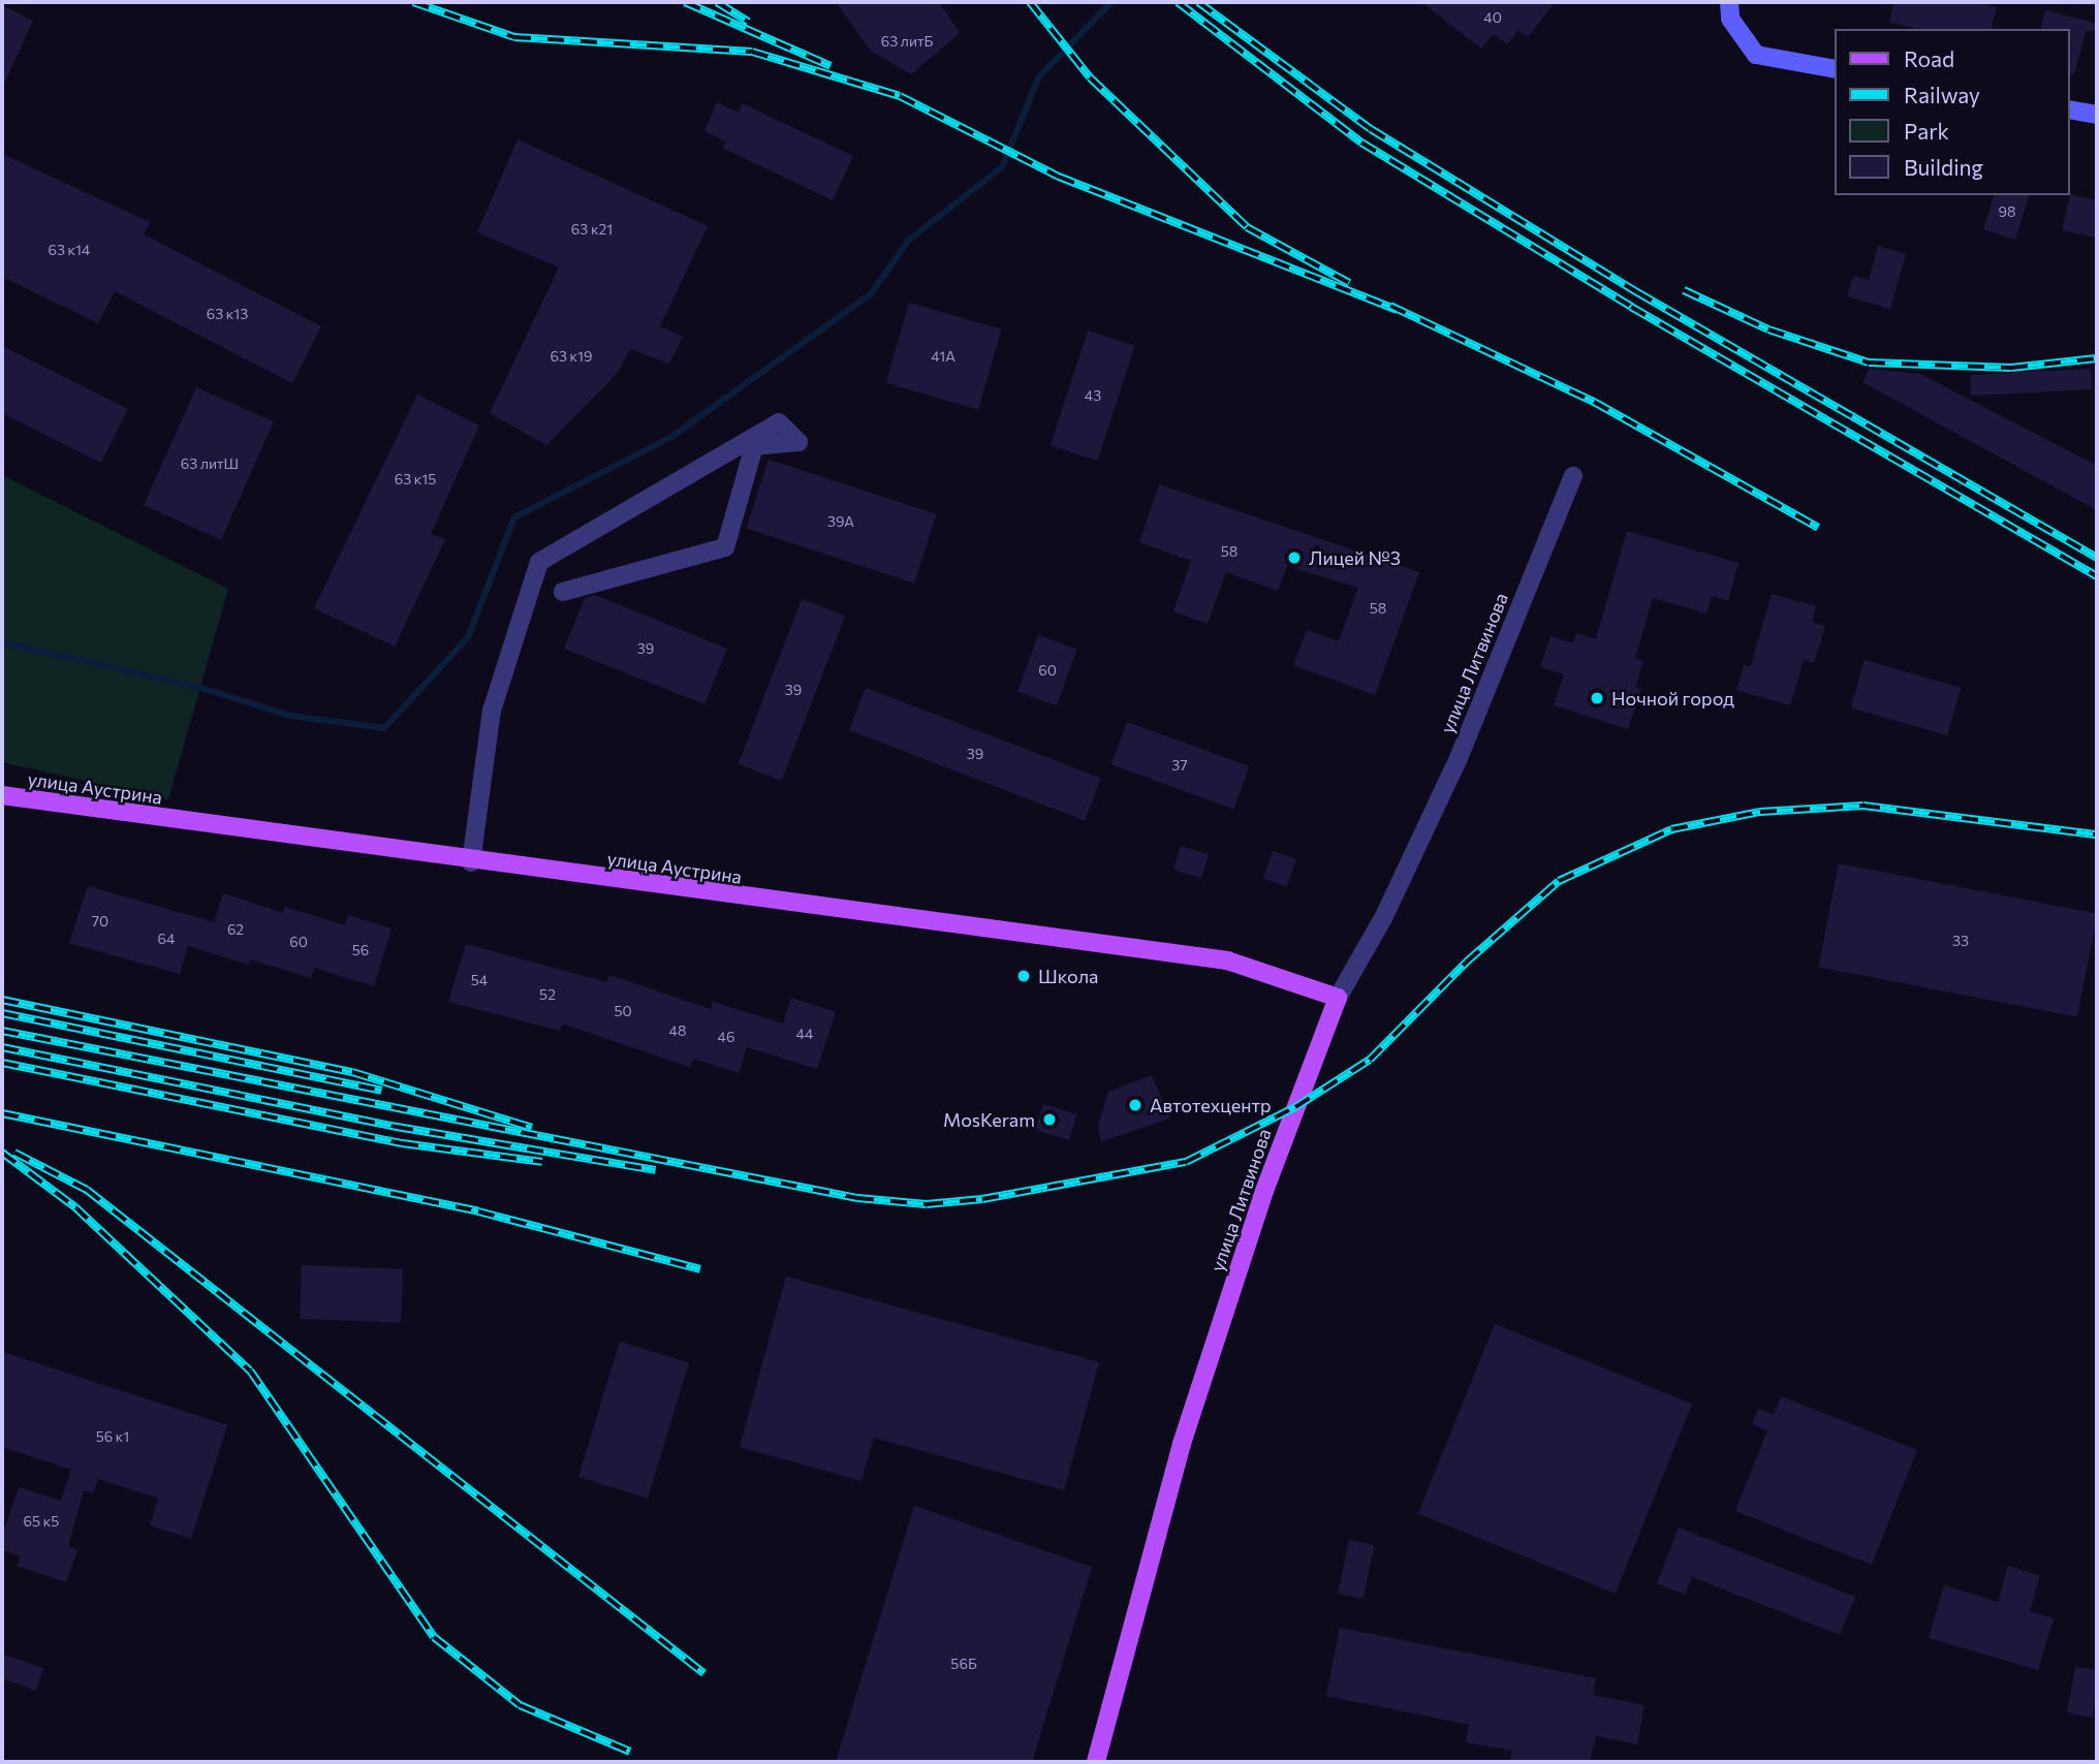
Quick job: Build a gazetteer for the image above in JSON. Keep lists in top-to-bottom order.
{
  "streets": {
    "main road": ["улица Литвинова", "улица Аустрина"]
  },
  "crossings": [
    ["улица Литвинова", "улица Аустрина"]
  ],
  "places": [
    "Лицей №3",
    "Ночной город",
    "Школа",
    "Автотехцентр",
    "MosKeram"
  ],
  "house_numbers": [
    "40",
    "63 литБ",
    "98",
    "63 к21",
    "63 к14",
    "63 к13",
    "63 к19",
    "41А",
    "43",
    "63 литШ",
    "63 к15",
    "39А",
    "58",
    "58",
    "39",
    "60",
    "39",
    "39",
    "37",
    "70",
    "62",
    "64",
    "33",
    "60",
    "56",
    "54",
    "52",
    "50",
    "48",
    "44",
    "46",
    "56 к1",
    "65 к5",
    "56Б"
  ],
  "legend": [
    "Road",
    "Railway",
    "Park",
    "Building"
  ]
}
